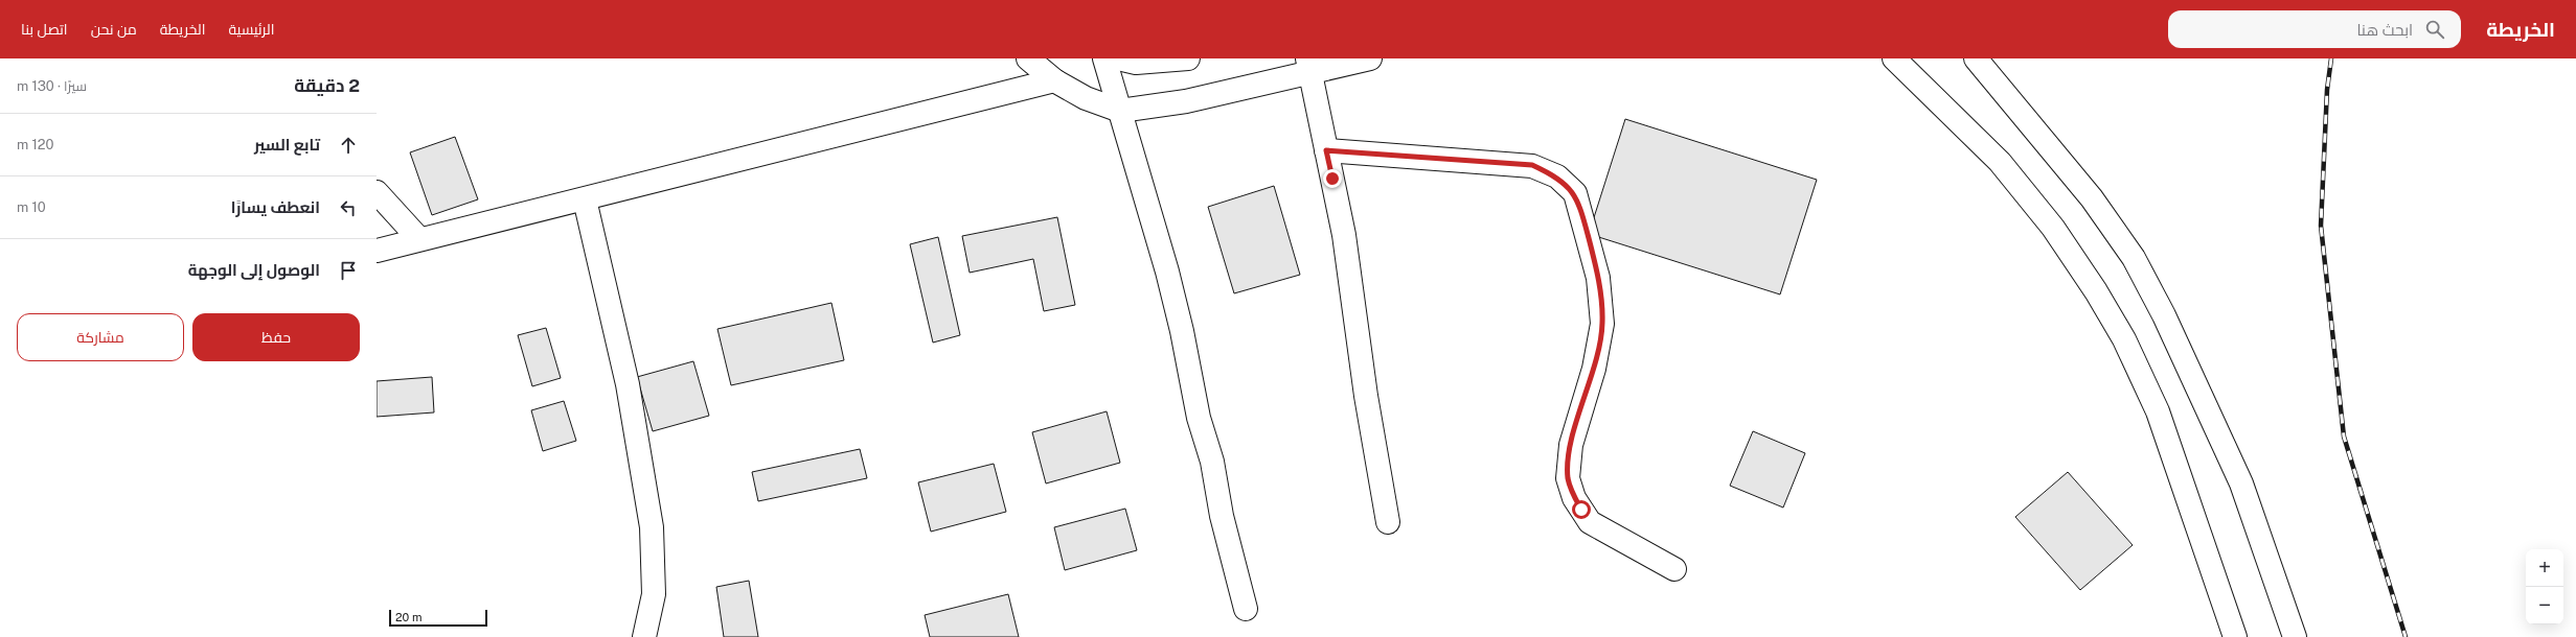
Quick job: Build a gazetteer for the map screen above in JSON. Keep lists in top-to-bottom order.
{
  "scale_bar": "20 m",
  "page": {
    "header": "الخريطة",
    "search": "ابحث هنا",
    "nav": [
      "الرئيسية",
      "الخريطة",
      "من نحن",
      "اتصل بنا"
    ],
    "heading": ["2 دقيقة", "سيرًا · 130 m"],
    "list": [
      ["تابع السير", "120 m"],
      ["انعطف يسارًا", "10 m"],
      "الوصول إلى الوجهة"
    ],
    "buttons": ["حفظ", "مشاركة"],
    "map_buttons": ["+", "−"],
    "scale": "20 m"
  }
}
